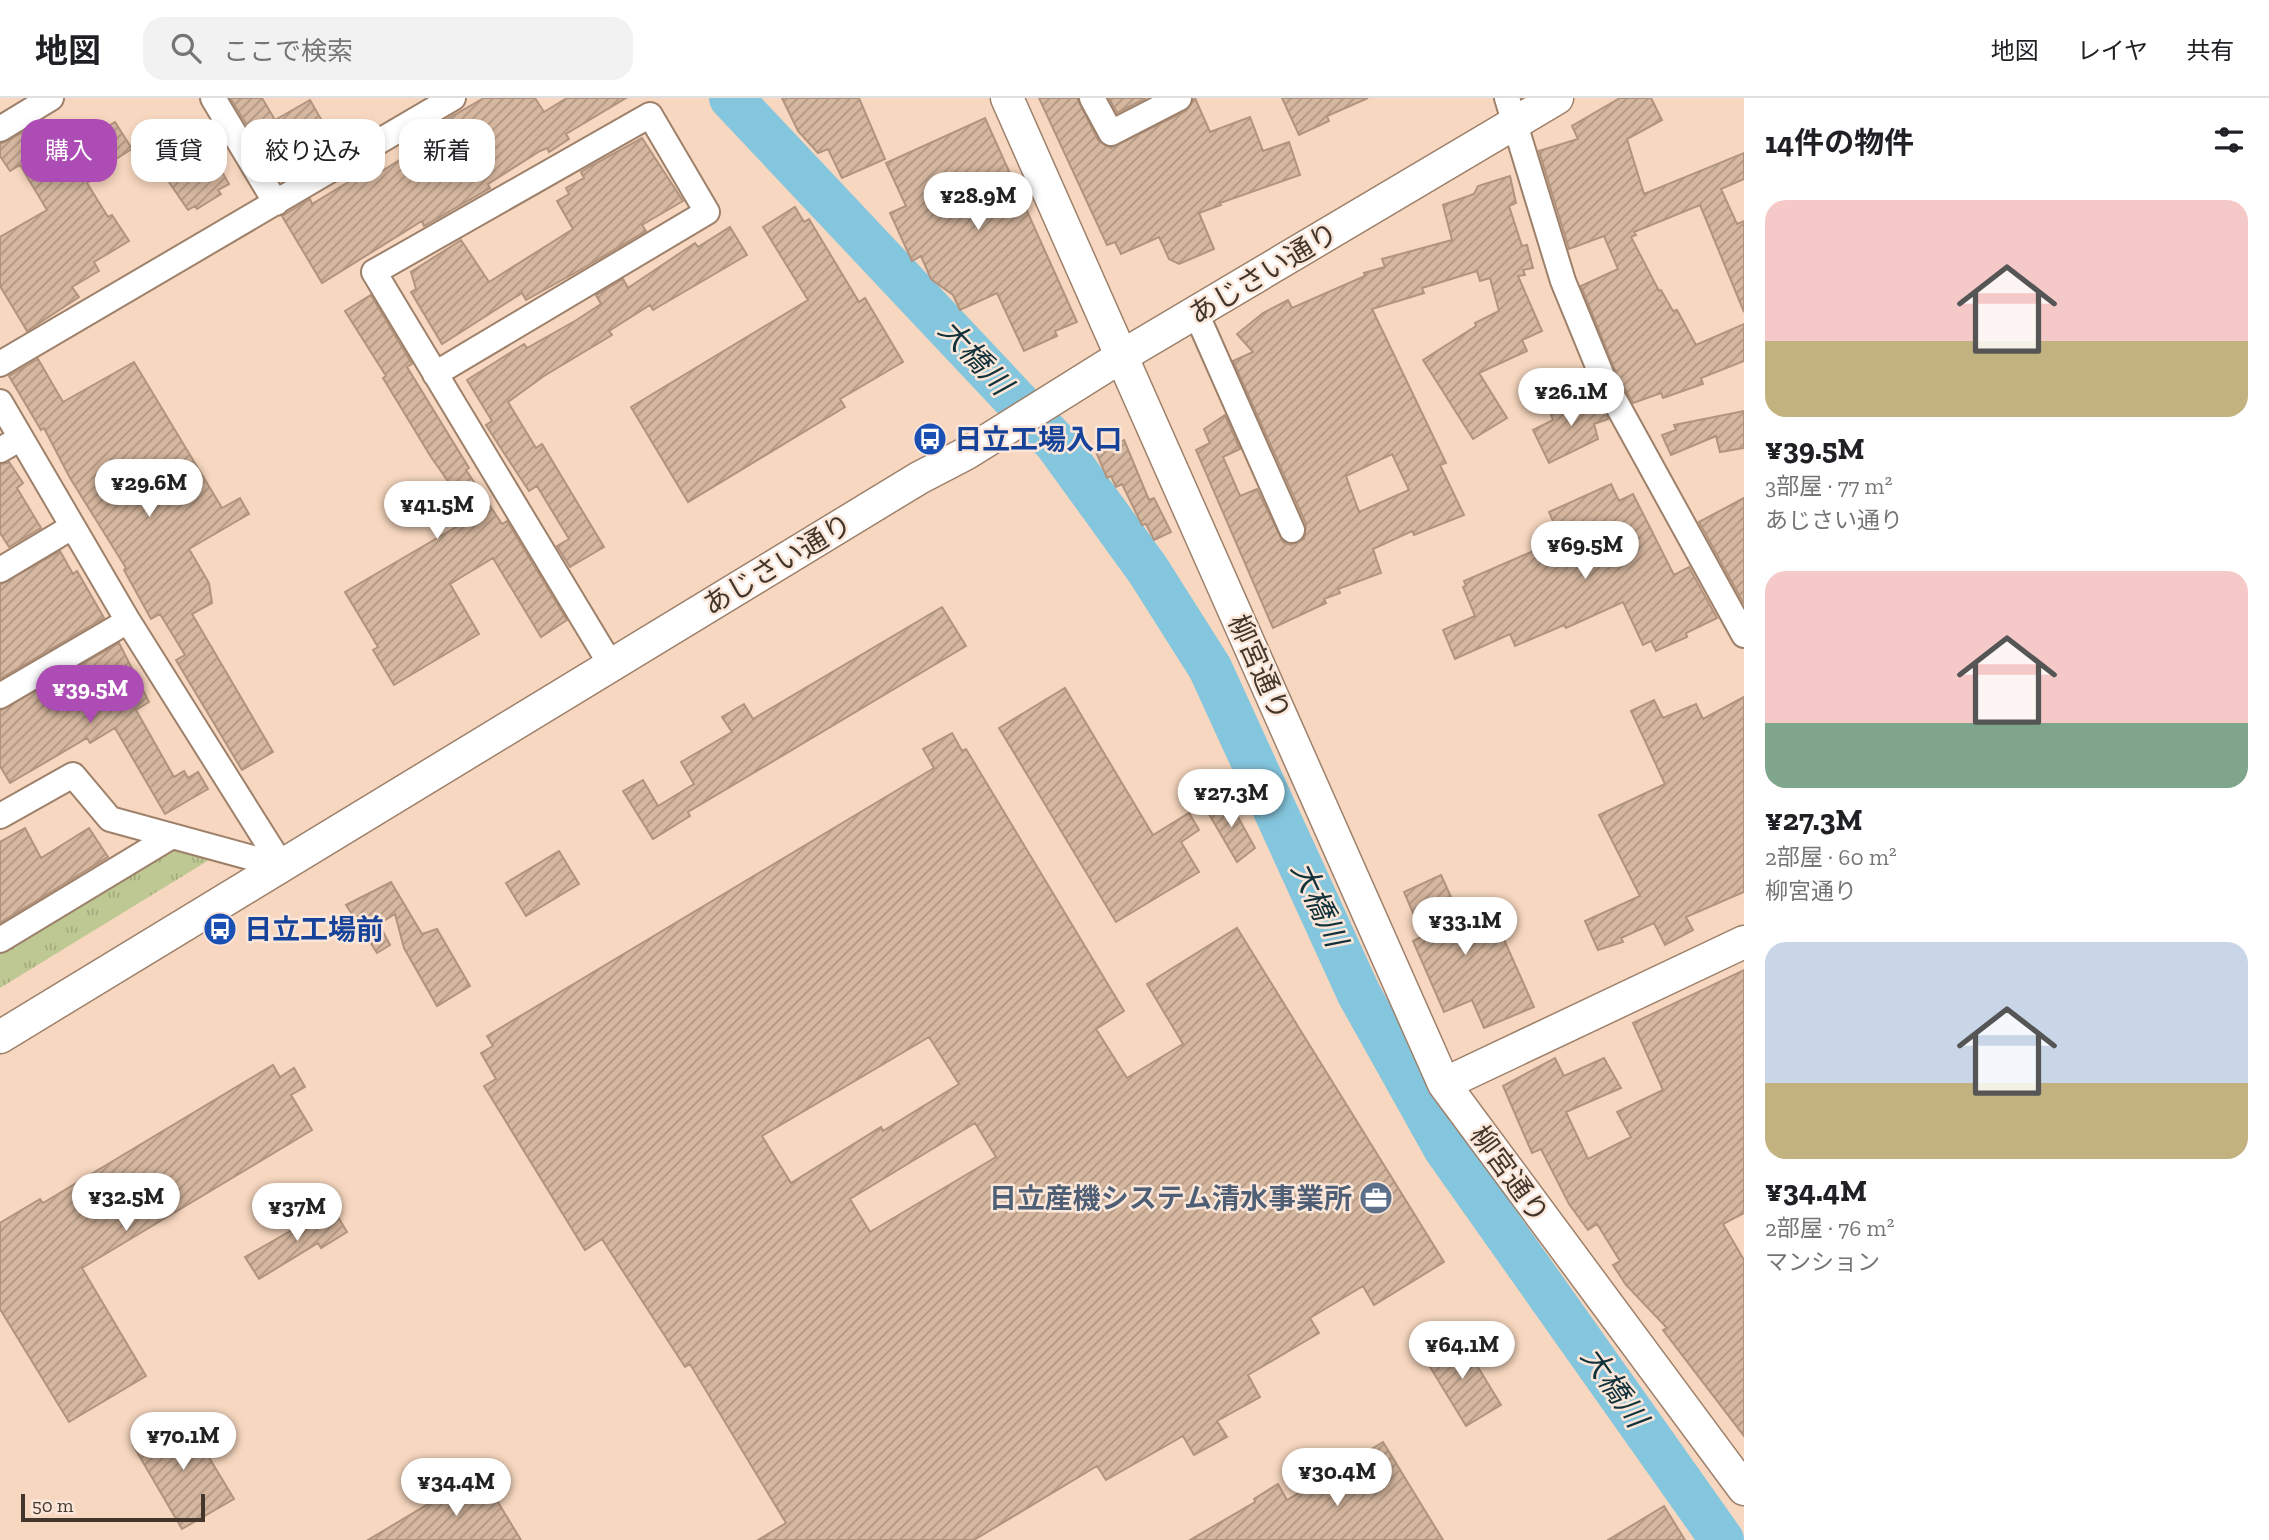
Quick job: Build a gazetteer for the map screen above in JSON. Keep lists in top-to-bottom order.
{
  "streets": {
    "street": ["あじさい通り", "柳宮通り"]
  },
  "crossings": [
    ["あじさい通り", "柳宮通り"]
  ],
  "water": ["大橋川"],
  "places": {
    "bus stop": ["日立工場入口", "日立工場前"],
    "office": ["日立産機システム清水事業所"]
  },
  "scale_bar": "50 m",
  "page": {
    "header": "地図",
    "search": "ここで検索",
    "nav": ["地図", "レイヤ", "共有"],
    "heading": "14件の物件",
    "chip": [
      "購入",
      "賃貸",
      "絞り込み",
      "新着"
    ],
    "price": [
      "¥28.9M",
      "¥26.1M",
      "¥29.6M",
      "¥41.5M",
      "¥69.5M",
      "¥39.5M",
      "¥27.3M",
      "¥33.1M",
      "¥32.5M",
      "¥37M",
      "¥64.1M",
      "¥70.1M",
      "¥30.4M",
      "¥34.4M"
    ],
    "list": [
      {
        "name": "¥39.5M",
        "note": "3部屋 · 77 m² · あじさい通り"
      },
      {
        "name": "¥27.3M",
        "note": "2部屋 · 60 m² · 柳宮通り"
      },
      {
        "name": "¥34.4M",
        "note": "2部屋 · 76 m² · マンション"
      }
    ],
    "scale": "50 m"
  }
}
